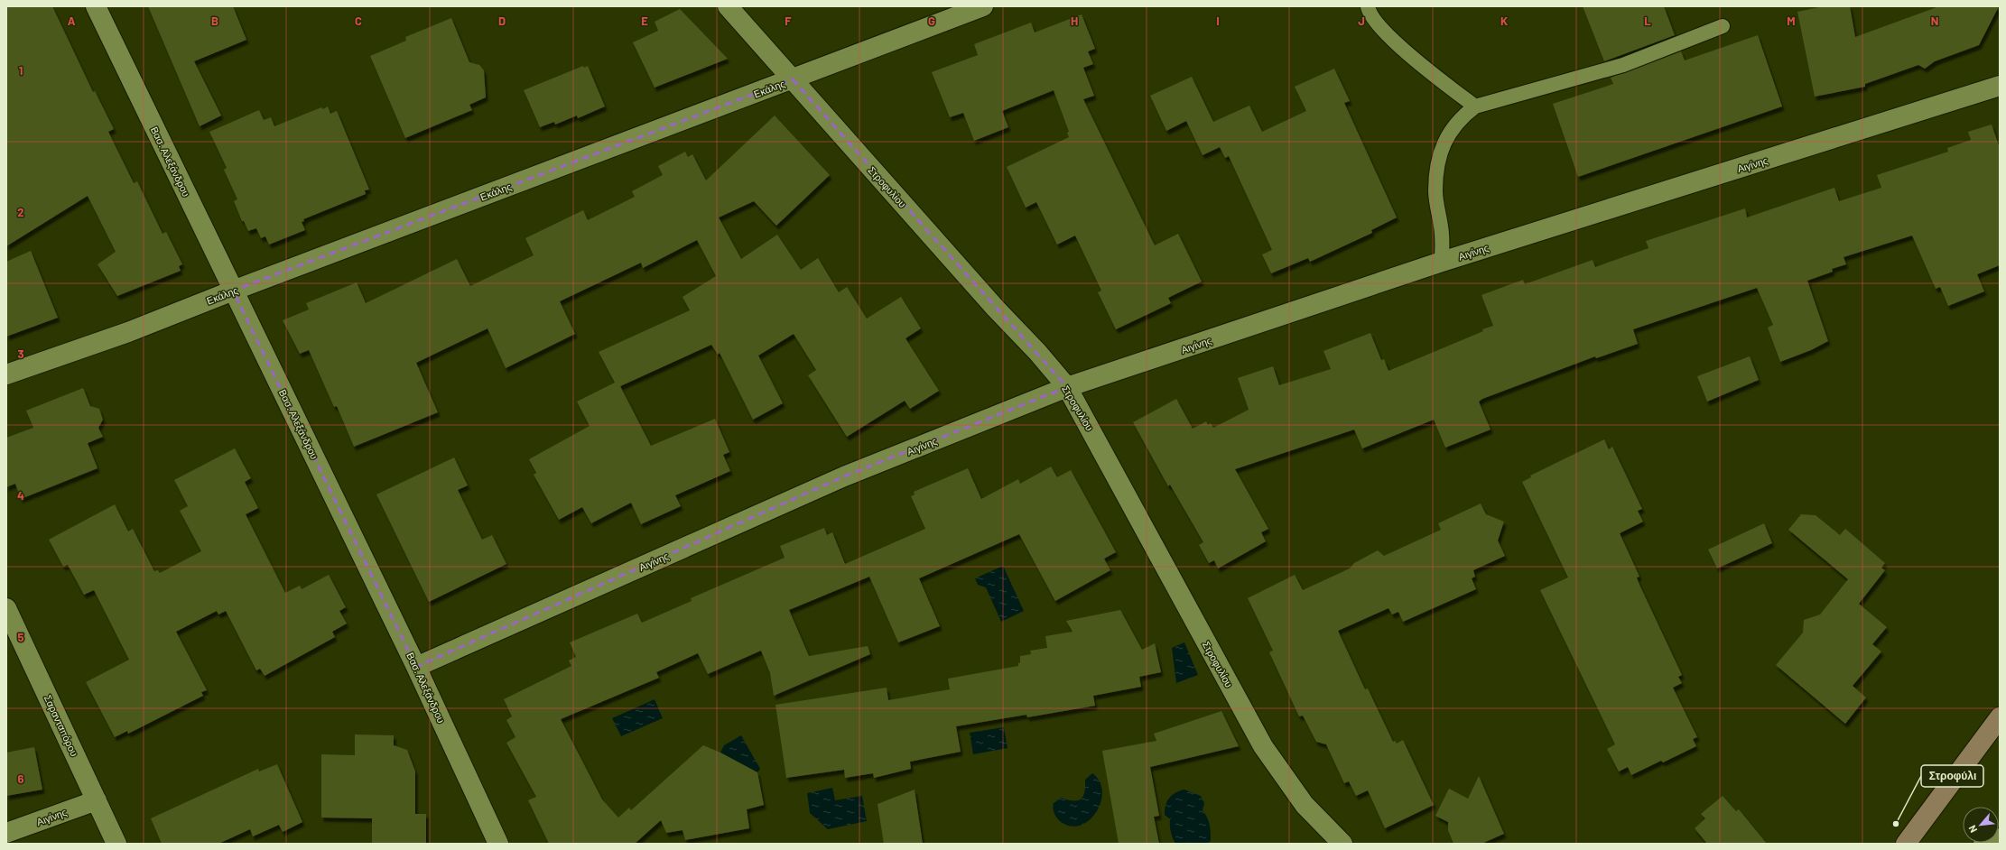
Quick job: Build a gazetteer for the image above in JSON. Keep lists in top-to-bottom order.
{
  "streets": {
    "street": [
      "Εκάλης",
      "Βασ. Αλεξάνδρου",
      "Αιγίνης",
      "Στροφυλίου",
      "Σαρανταπόρου"
    ]
  },
  "crossings": [
    ["Εκάλης", "Βασ. Αλεξάνδρου"],
    ["Εκάλης", "Στροφυλίου"],
    ["Βασ. Αλεξάνδρου", "Αιγίνης"],
    ["Αιγίνης", "Στροφυλίου"],
    ["Αιγίνης", "Σαρανταπόρου"]
  ],
  "places": ["Στροφύλι"],
  "north": "bottom left",
  "grid": {
    "columns": [
      "A",
      "B",
      "C",
      "D",
      "E",
      "F",
      "G",
      "H",
      "I",
      "J",
      "K",
      "L",
      "M",
      "N"
    ],
    "rows": [
      "1",
      "2",
      "3",
      "4",
      "5",
      "6"
    ]
  }
}
